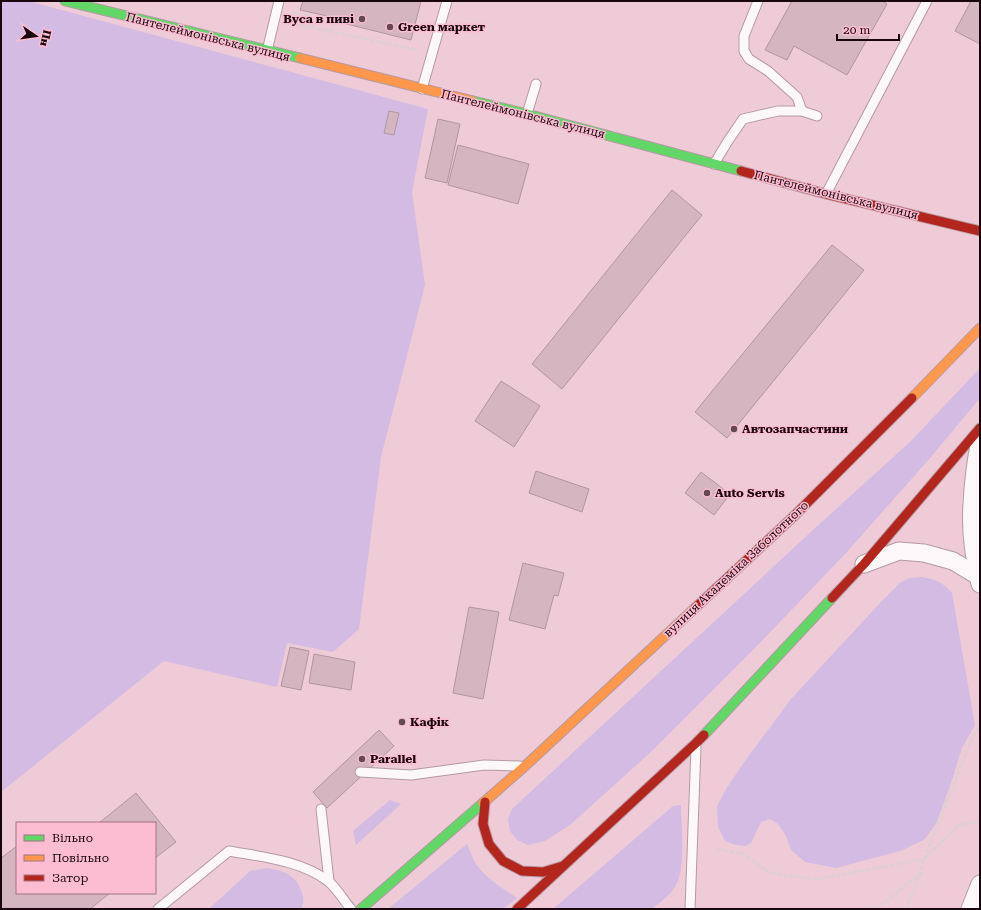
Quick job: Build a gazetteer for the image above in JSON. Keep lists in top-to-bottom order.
{
  "streets": {
    "main road": ["Пантелеймонівська вулиця", "вулиця Академіка Заболотного"]
  },
  "places": [
    "Вуса в пиві",
    "Green маркет",
    "Автозапчастини",
    "Auto Servis",
    "Кафік",
    "Parallel"
  ],
  "legend": ["Вільно", "Повільно", "Затор"],
  "scale_bar": "20 m",
  "north": "right"
}
